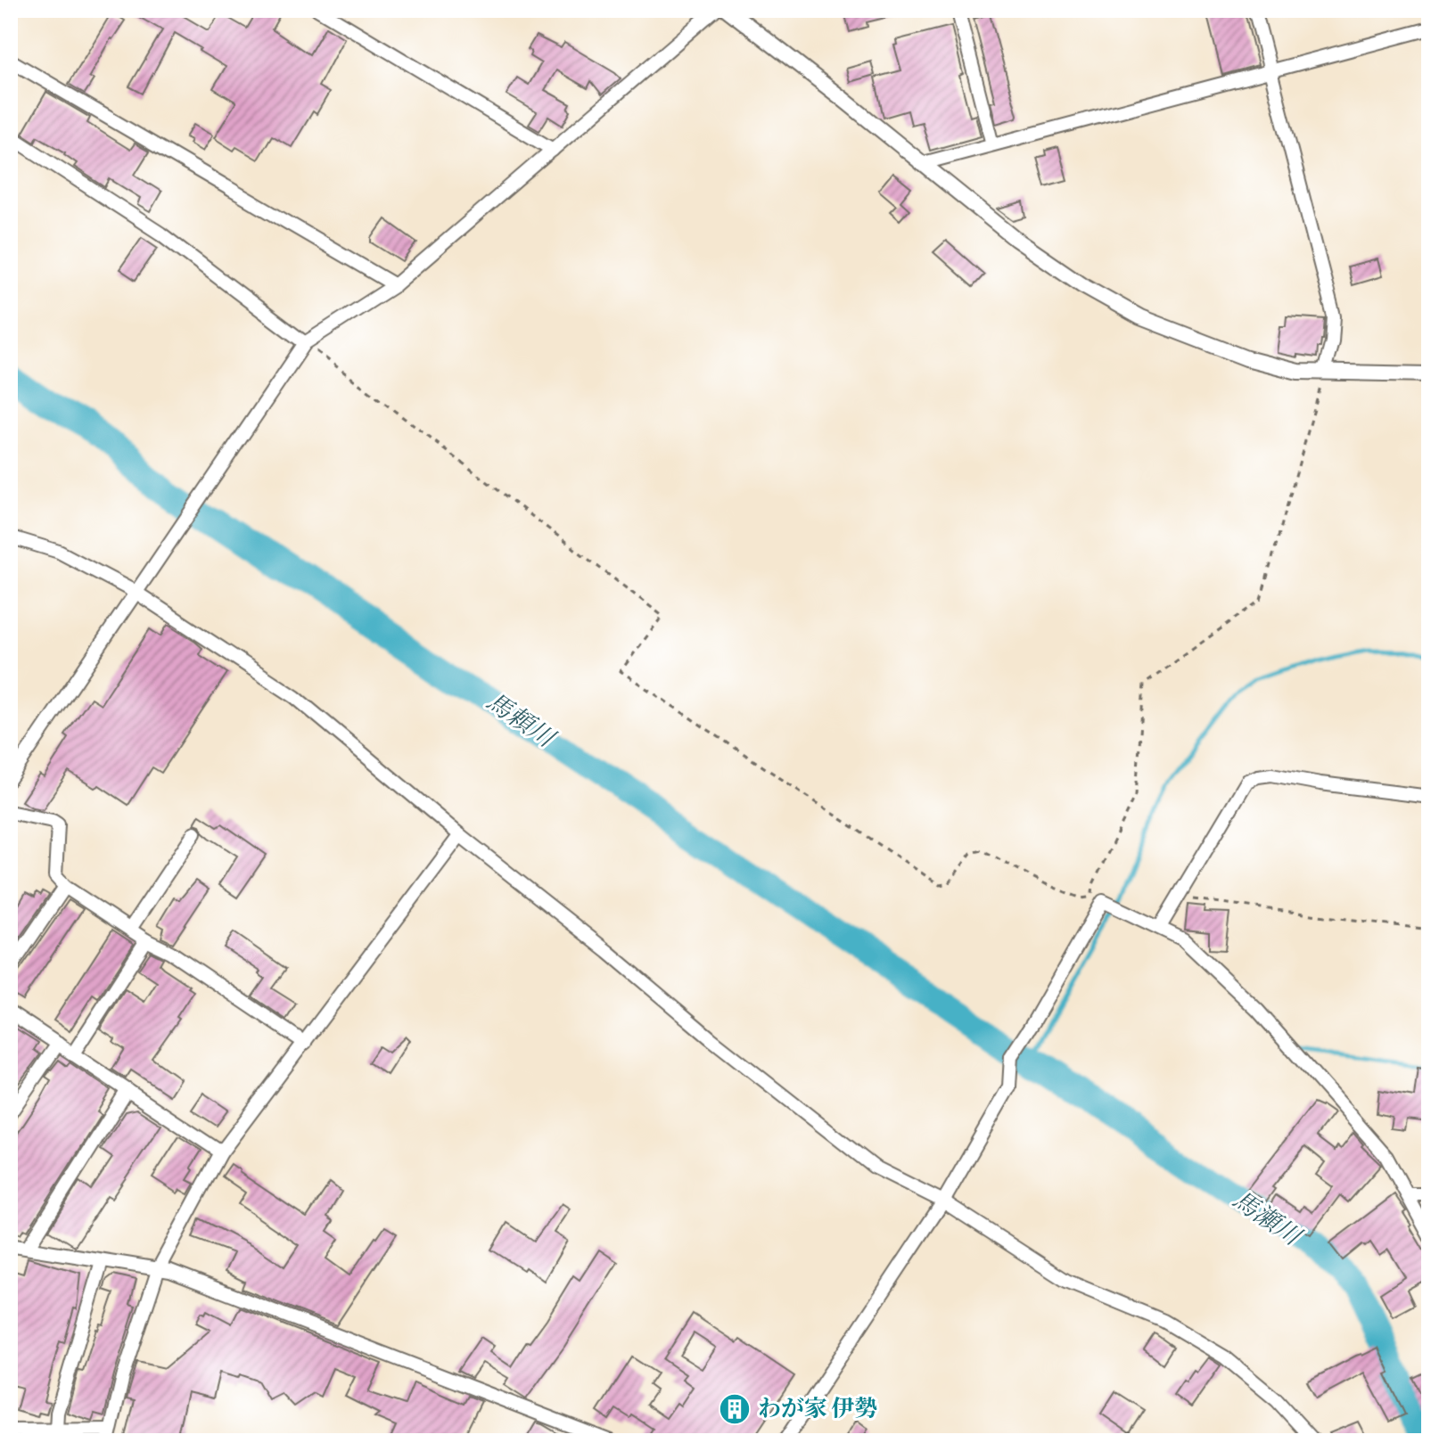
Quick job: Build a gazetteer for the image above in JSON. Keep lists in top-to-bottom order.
{
  "water": ["馬頼川", "馬瀬川"],
  "places": {
    "building": ["わが家 伊勢"]
  }
}
